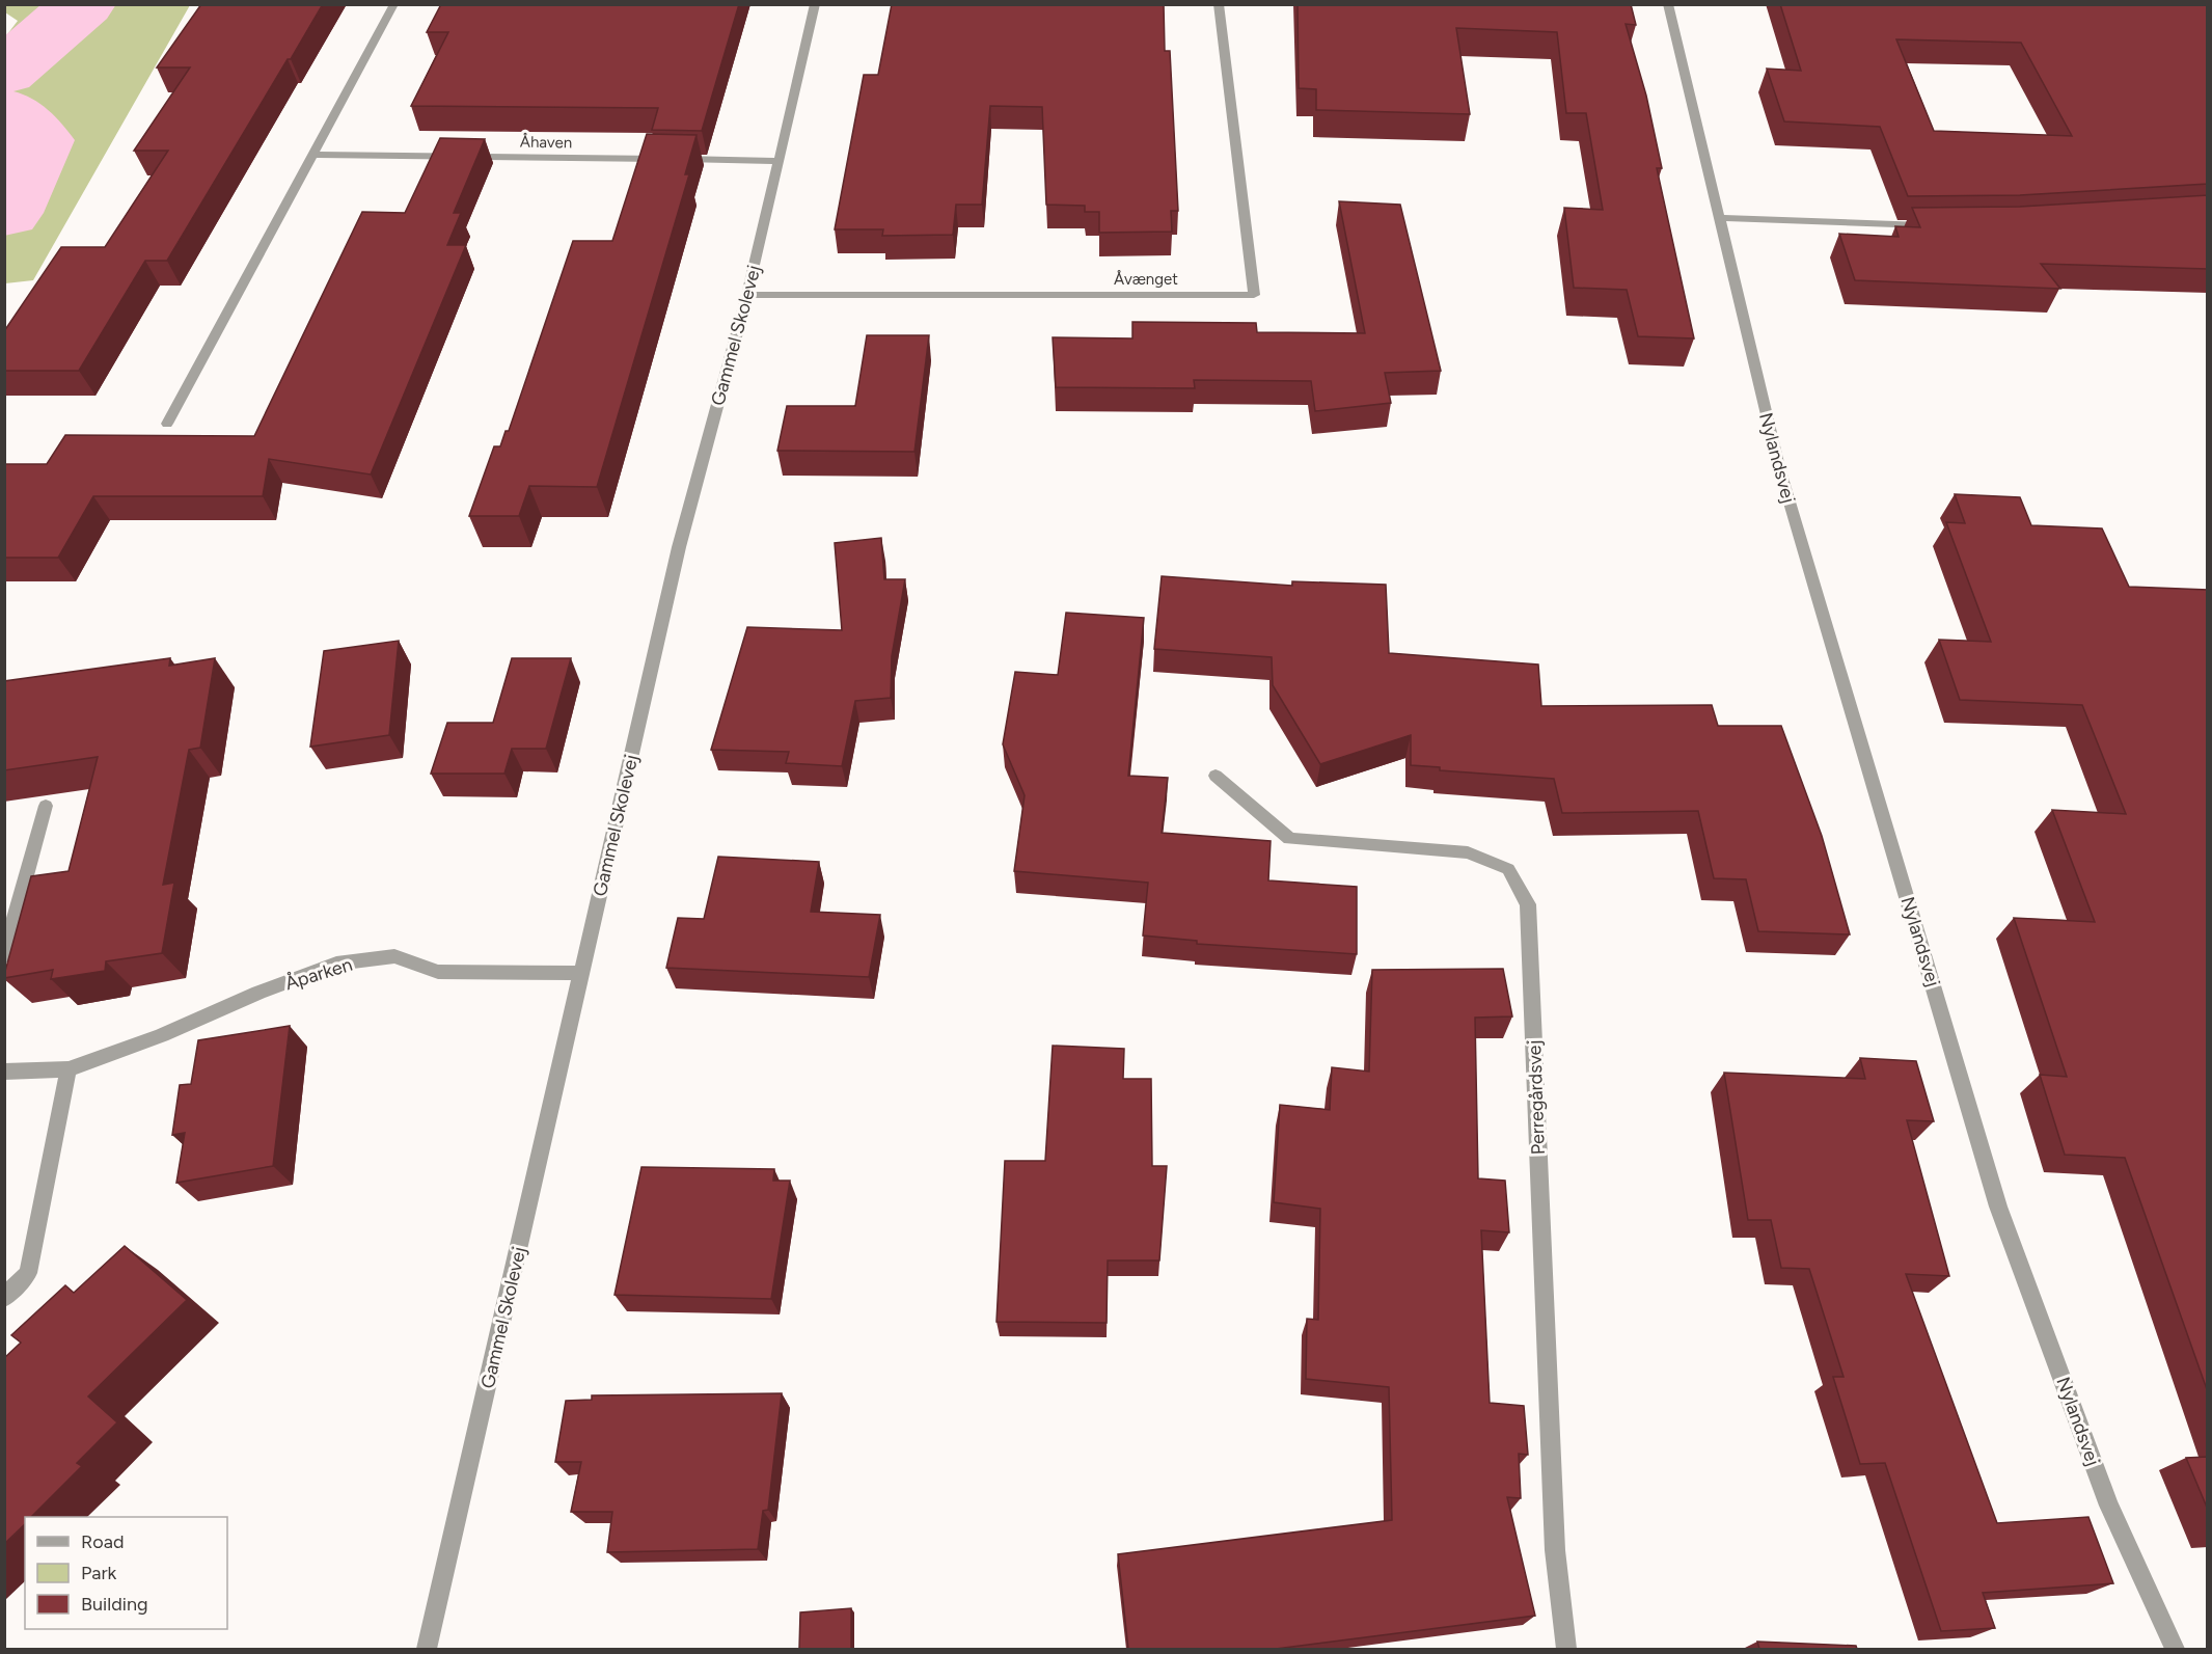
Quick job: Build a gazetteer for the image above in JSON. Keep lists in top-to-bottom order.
{
  "streets": {
    "street": [
      "Åhaven",
      "Åvænget",
      "Gammel Skolevej",
      "Nylandsvej",
      "Åparken",
      "Perregårdsvej"
    ]
  },
  "crossings": [
    ["Åhaven", "Gammel Skolevej"],
    ["Åvænget", "Gammel Skolevej"],
    ["Gammel Skolevej", "Åparken"]
  ],
  "legend": ["Road", "Park", "Building"]
}
